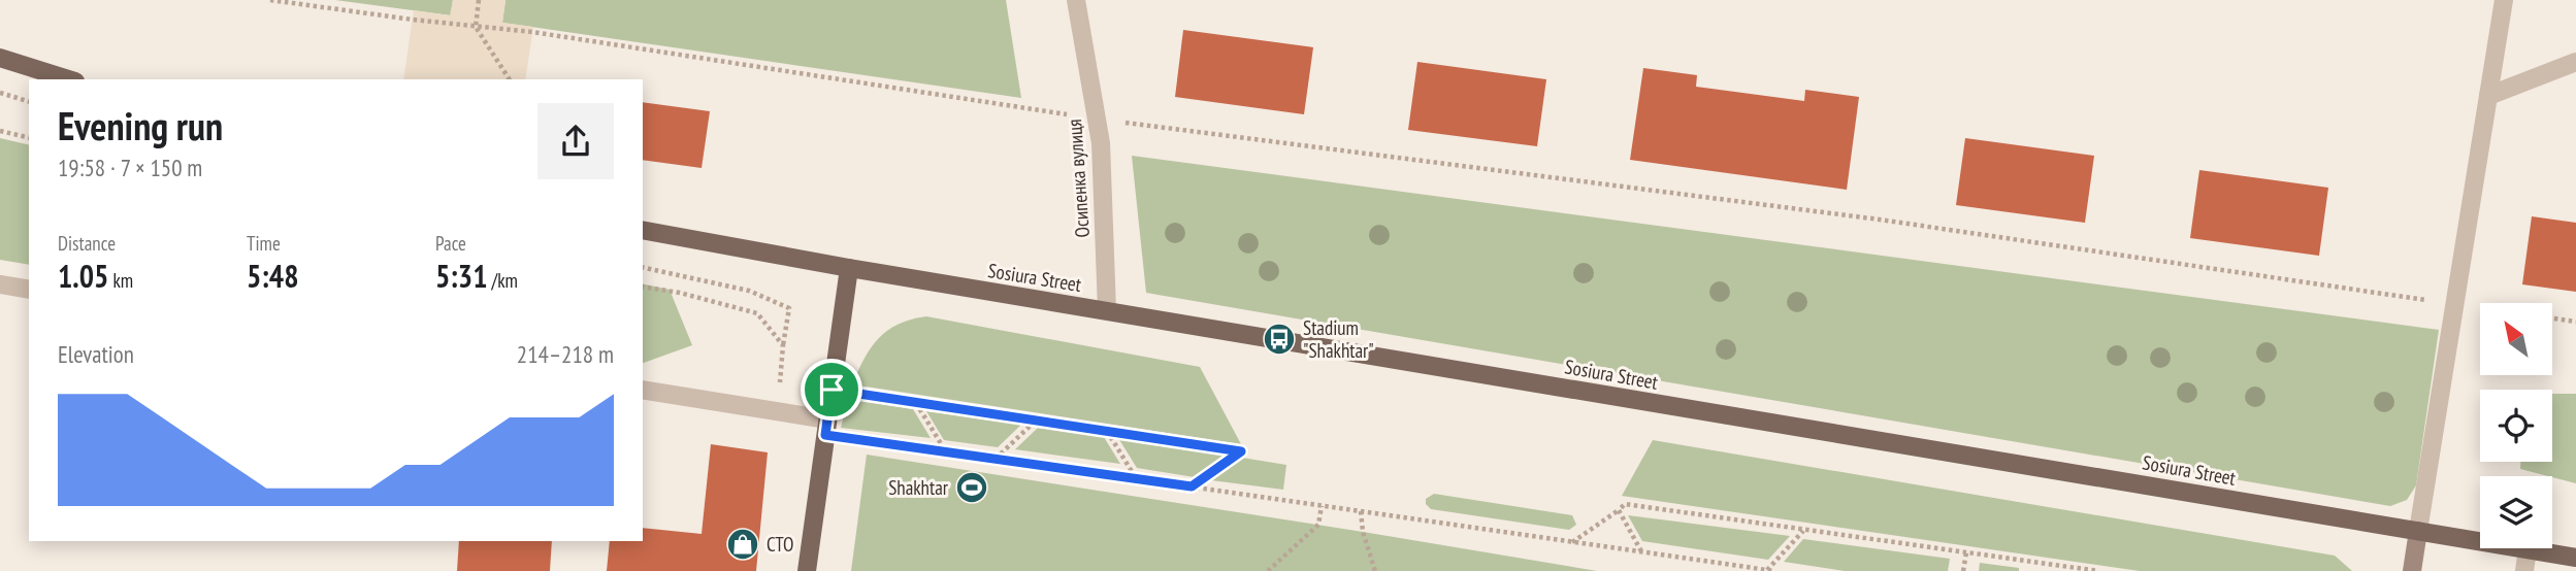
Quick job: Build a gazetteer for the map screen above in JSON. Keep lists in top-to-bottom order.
{
  "streets": {
    "main road": ["Sosiura Street"],
    "street": ["Осипенка вулиця"]
  },
  "crossings": [
    ["Осипенка вулиця", "Sosiura Street"]
  ],
  "places": {
    "bus stop": ["Stadium \"Shakhtar\""],
    "sports": ["Shakhtar"],
    "shop": ["СТО"]
  },
  "north": "top left",
  "page": {
    "heading": ["Evening run", "19:58 · 7 × 150 m"],
    "stats": [
      ["Distance", "1.05 km"],
      ["Time", "5:48"],
      ["Pace", "5:31 /km"]
    ],
    "chart": ["Elevation", "214–218 m"]
  }
}
